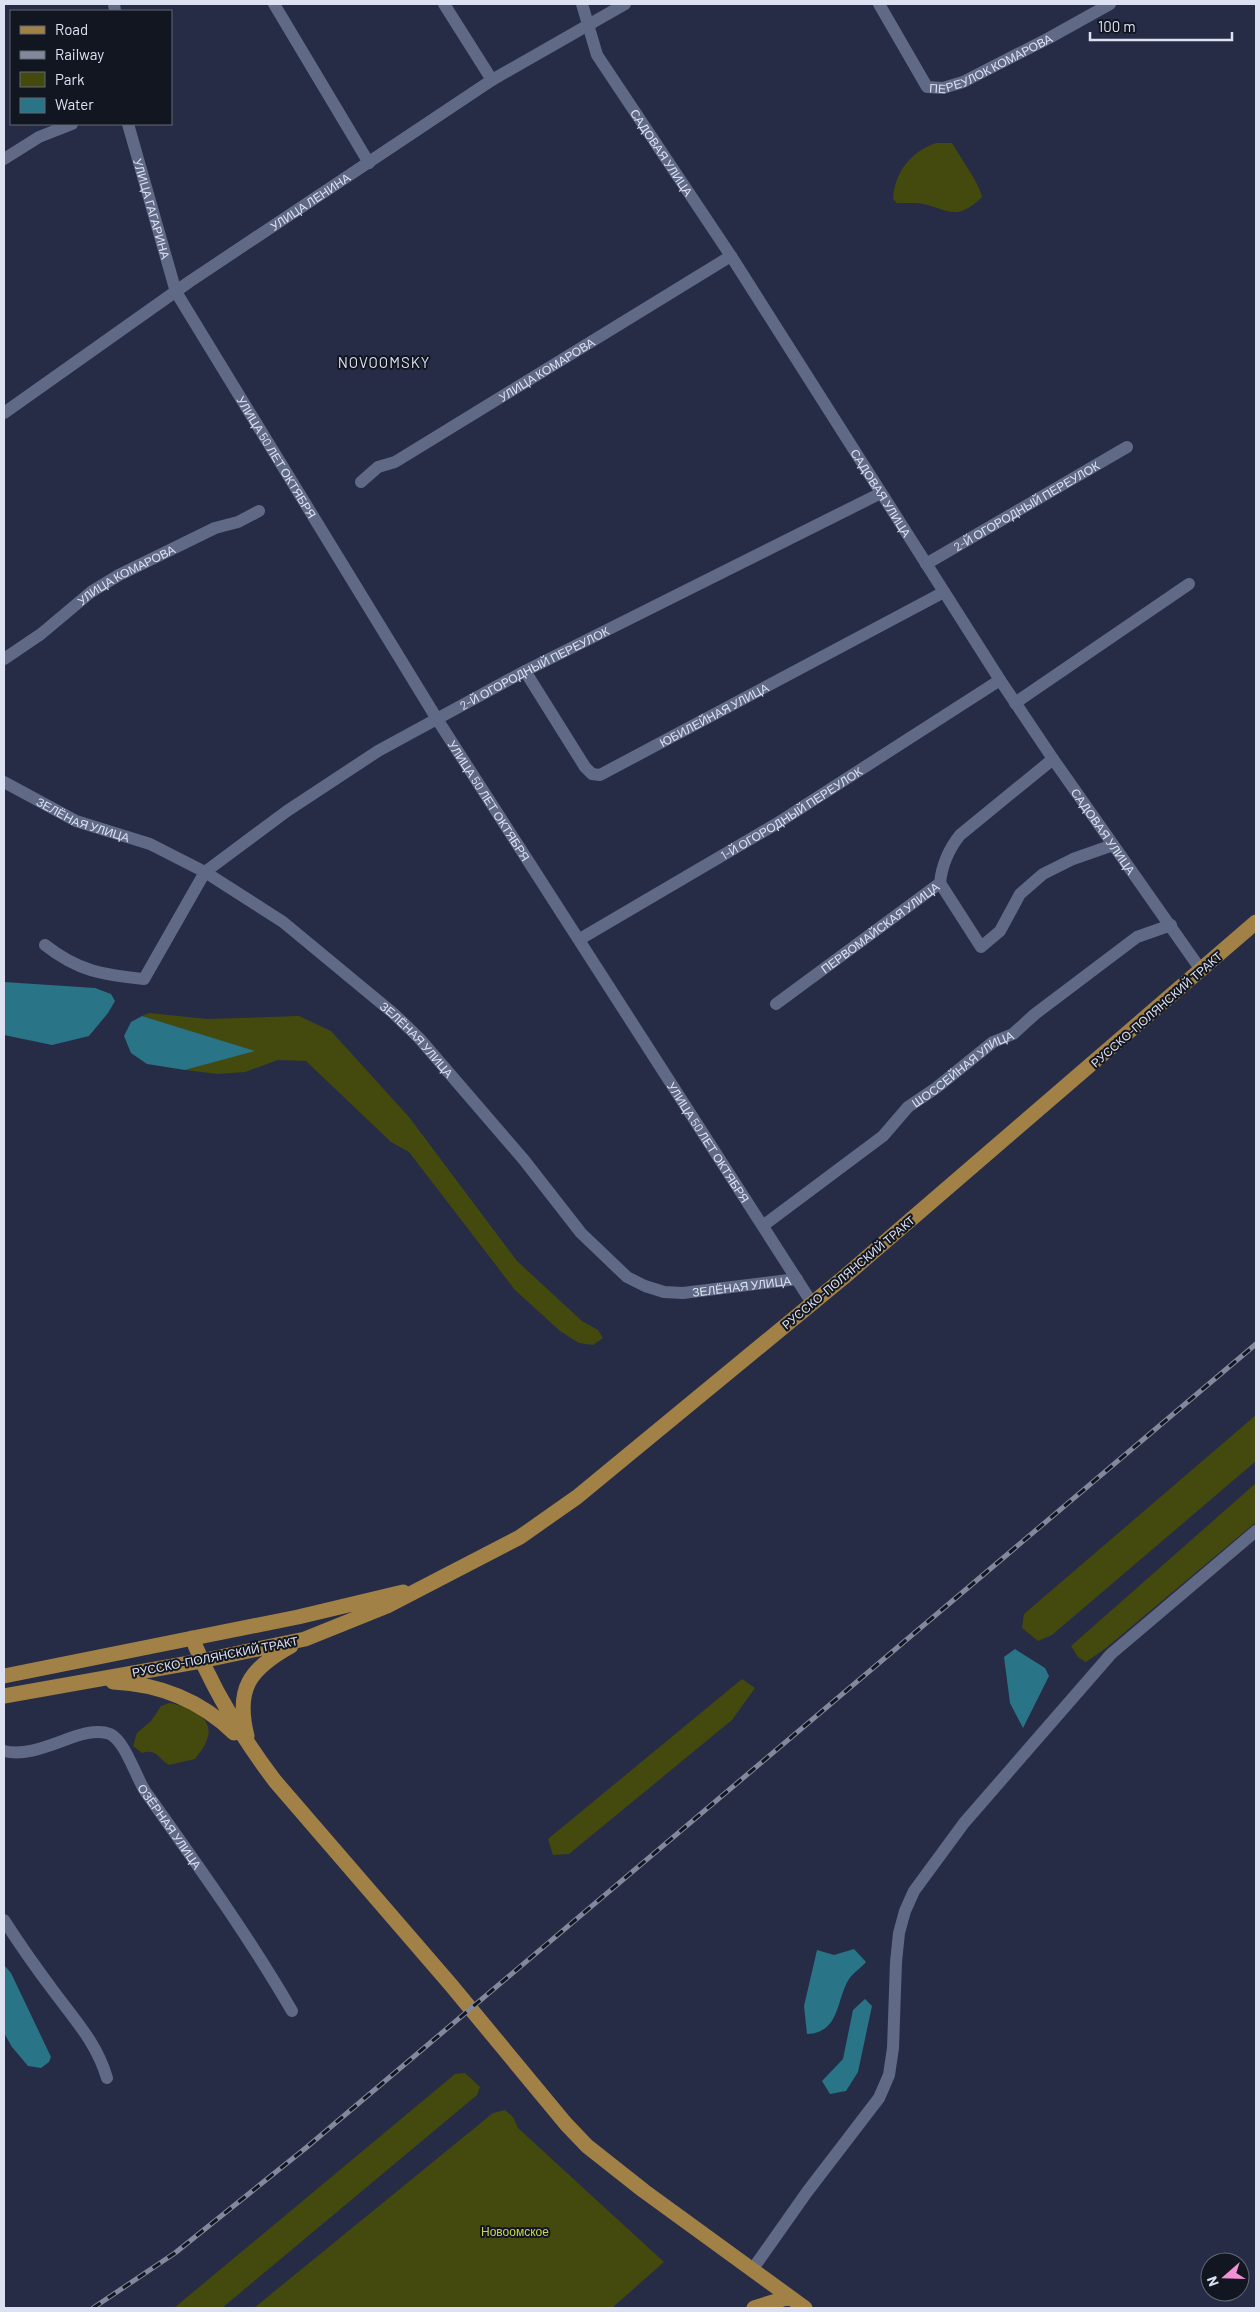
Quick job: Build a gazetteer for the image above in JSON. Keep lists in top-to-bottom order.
{
  "streets": {
    "main road": ["РУССКО-ПОЛЯНСКИЙ ТРАКТ"],
    "street": [
      "ПЕРЕУЛОК КОМАРОВА",
      "САДОВАЯ УЛИЦА",
      "УЛИЦА ЛЕНИНА",
      "УЛИЦА ГАГАРИНА",
      "УЛИЦА КОМАРОВА",
      "УЛИЦА 50 ЛЕТ ОКТЯБРЯ",
      "2-Й ОГОРОДНЫЙ ПЕРЕУЛОК",
      "ЮБИЛЕЙНАЯ УЛИЦА",
      "1-Й ОГОРОДНЫЙ ПЕРЕУЛОК",
      "ЗЕЛЁНАЯ УЛИЦА",
      "ПЕРВОМАЙСКАЯ УЛИЦА",
      "ШОССЕЙНАЯ УЛИЦА",
      "ОЗЁРНАЯ УЛИЦА"
    ]
  },
  "crossings": [
    ["САДОВАЯ УЛИЦА", "УЛИЦА ЛЕНИНА"],
    ["САДОВАЯ УЛИЦА", "УЛИЦА КОМАРОВА"],
    ["САДОВАЯ УЛИЦА", "2-Й ОГОРОДНЫЙ ПЕРЕУЛОК"],
    ["САДОВАЯ УЛИЦА", "ЮБИЛЕЙНАЯ УЛИЦА"],
    ["САДОВАЯ УЛИЦА", "1-Й ОГОРОДНЫЙ ПЕРЕУЛОК"],
    ["САДОВАЯ УЛИЦА", "ПЕРВОМАЙСКАЯ УЛИЦА"],
    ["САДОВАЯ УЛИЦА", "РУССКО-ПОЛЯНСКИЙ ТРАКТ"],
    ["САДОВАЯ УЛИЦА", "ШОССЕЙНАЯ УЛИЦА"],
    ["УЛИЦА ЛЕНИНА", "УЛИЦА ГАГАРИНА"],
    ["УЛИЦА ЛЕНИНА", "УЛИЦА 50 ЛЕТ ОКТЯБРЯ"],
    ["УЛИЦА ГАГАРИНА", "УЛИЦА 50 ЛЕТ ОКТЯБРЯ"],
    ["УЛИЦА 50 ЛЕТ ОКТЯБРЯ", "2-Й ОГОРОДНЫЙ ПЕРЕУЛОК"],
    ["УЛИЦА 50 ЛЕТ ОКТЯБРЯ", "1-Й ОГОРОДНЫЙ ПЕРЕУЛОК"],
    ["УЛИЦА 50 ЛЕТ ОКТЯБРЯ", "ЗЕЛЁНАЯ УЛИЦА"],
    ["УЛИЦА 50 ЛЕТ ОКТЯБРЯ", "РУССКО-ПОЛЯНСКИЙ ТРАКТ"],
    ["УЛИЦА 50 ЛЕТ ОКТЯБРЯ", "ШОССЕЙНАЯ УЛИЦА"],
    ["2-Й ОГОРОДНЫЙ ПЕРЕУЛОК", "ЮБИЛЕЙНАЯ УЛИЦА"],
    ["2-Й ОГОРОДНЫЙ ПЕРЕУЛОК", "ЗЕЛЁНАЯ УЛИЦА"]
  ],
  "districts": ["NOVOOMSKY"],
  "parks": ["Новоомское"],
  "legend": [
    "Road",
    "Railway",
    "Park",
    "Water"
  ],
  "scale_bar": "100 m",
  "north": "left"
}
